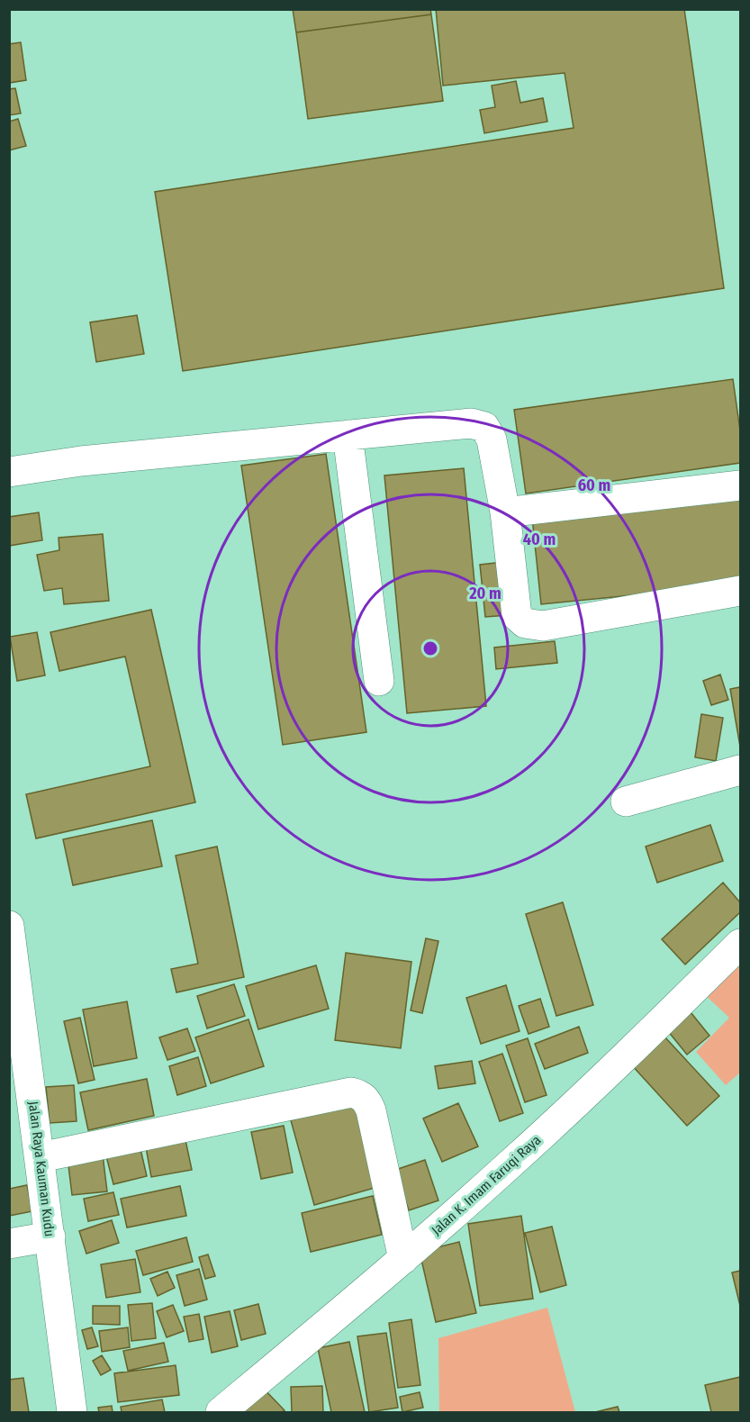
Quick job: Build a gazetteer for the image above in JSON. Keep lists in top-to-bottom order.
{
  "streets": {
    "street": ["Jalan Raya Kauman Kudu", "Jalan K. Imam Faruqi Raya"]
  },
  "rings": ["60 m", "40 m", "20 m"]
}
